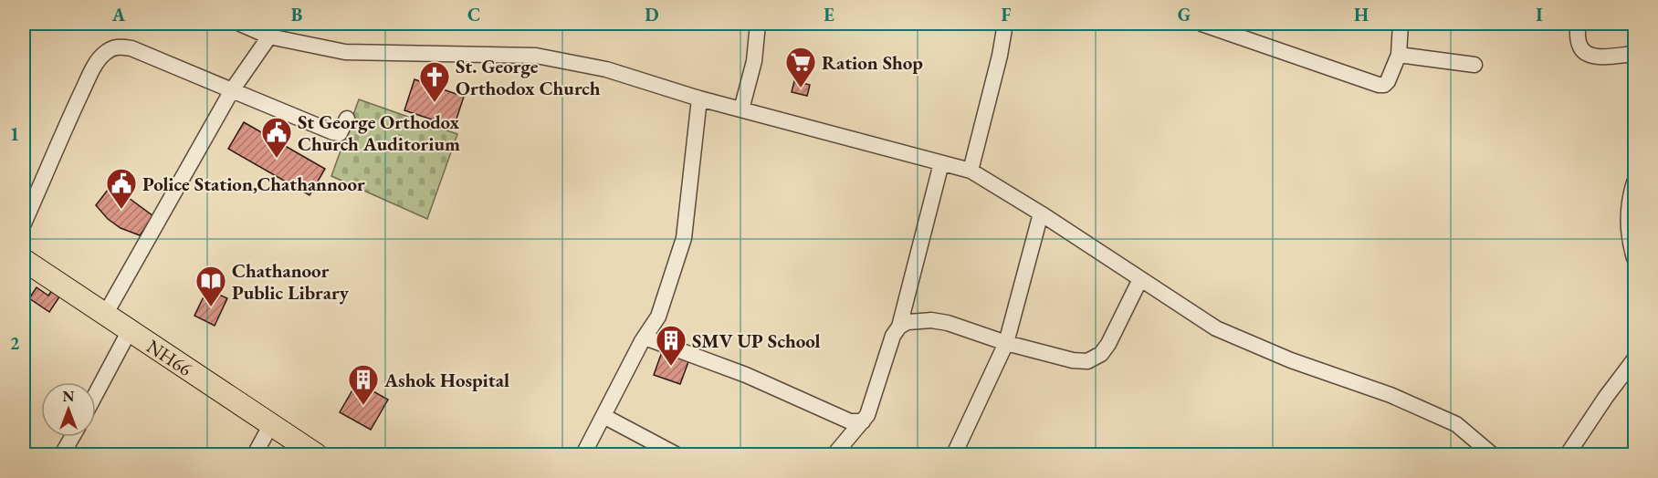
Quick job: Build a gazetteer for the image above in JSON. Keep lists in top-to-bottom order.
{
  "streets": {
    "highway": ["NH66"]
  },
  "places": {
    "supermarket": ["Ration Shop"],
    "church": ["St. George Orthodox Church"],
    "public building": ["St George Orthodox Church Auditorium", "Police Station,Chathannoor"],
    "library": ["Chathanoor Public Library"],
    "building": ["SMV UP School", "Ashok Hospital"]
  },
  "north": "top",
  "grid": {
    "columns": [
      "A",
      "B",
      "C",
      "D",
      "E",
      "F",
      "G",
      "H",
      "I"
    ],
    "rows": ["1", "2"]
  }
}
